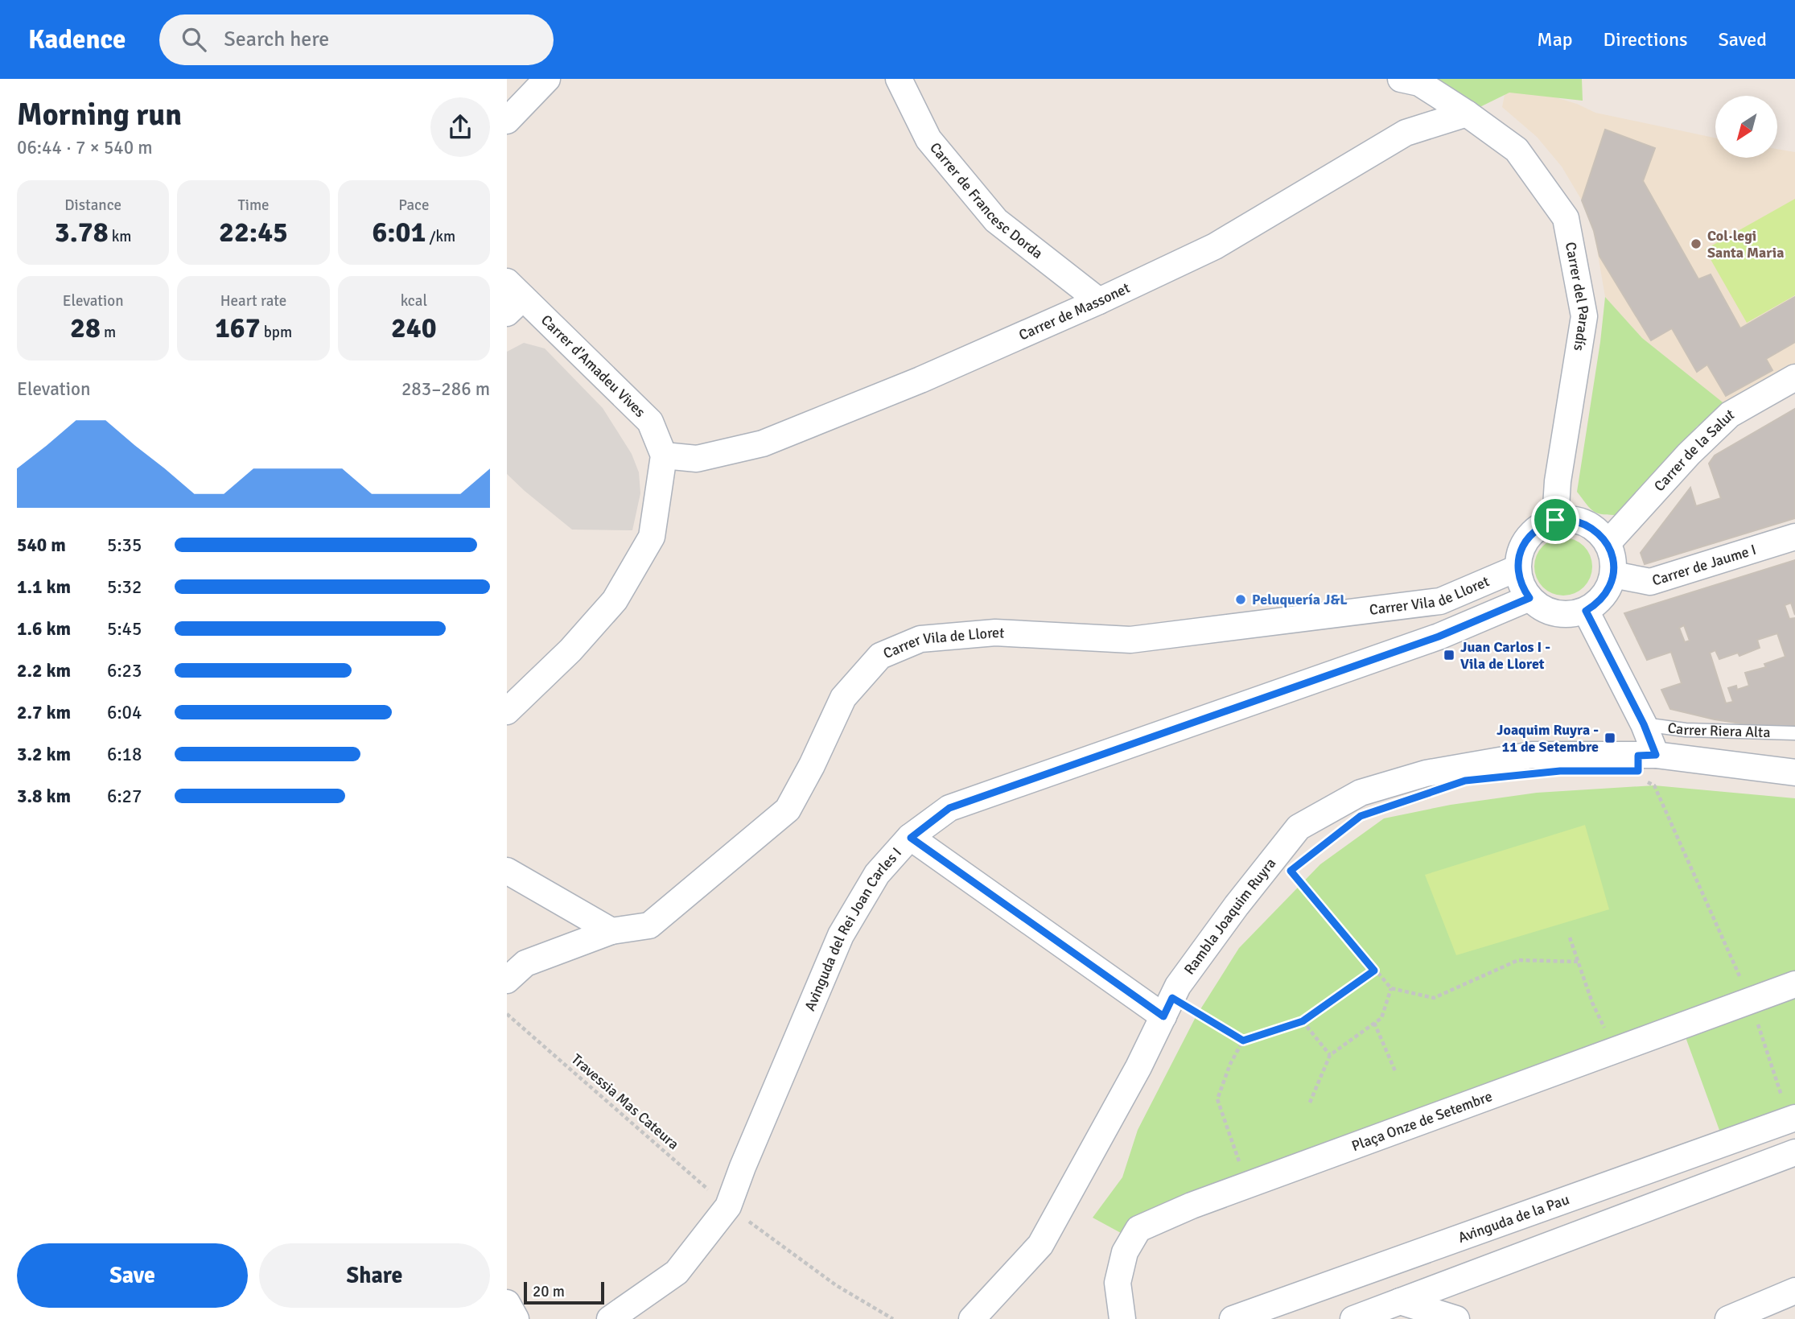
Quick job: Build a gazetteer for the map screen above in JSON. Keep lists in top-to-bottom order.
{
  "streets": {
    "street": [
      "Carrer de Francesc Dorda",
      "Carrer del Paradís",
      "Carrer de Massonet",
      "Carrer d'Amadeu Vives",
      "Carrer de la Salut",
      "Carrer de Jaume I",
      "Carrer Vila de Lloret",
      "Carrer Riera Alta",
      "Rambla Joaquim Ruyra",
      "Avinguda del Rei Joan Carles I",
      "Plaça Onze de Setembre",
      "Avinguda de la Pau"
    ],
    "path": ["Travessia Mas Cateura"]
  },
  "crossings": [
    ["Carrer de Francesc Dorda", "Carrer de Massonet"],
    ["Carrer del Paradís", "Carrer de Massonet"],
    ["Carrer del Paradís", "Carrer de la Salut"],
    ["Carrer del Paradís", "Carrer de Jaume I"],
    ["Carrer del Paradís", "Carrer Vila de Lloret"],
    ["Carrer del Paradís", "Carrer Riera Alta"],
    ["Carrer del Paradís", "Avinguda del Rei Joan Carles I"],
    ["Carrer de Massonet", "Carrer d'Amadeu Vives"],
    ["Carrer de la Salut", "Carrer de Jaume I"],
    ["Carrer de la Salut", "Carrer Vila de Lloret"],
    ["Carrer de la Salut", "Carrer Riera Alta"],
    ["Carrer de la Salut", "Avinguda del Rei Joan Carles I"],
    ["Carrer de Jaume I", "Carrer Vila de Lloret"],
    ["Carrer de Jaume I", "Carrer Riera Alta"],
    ["Carrer de Jaume I", "Avinguda del Rei Joan Carles I"],
    ["Carrer Vila de Lloret", "Carrer Riera Alta"],
    ["Carrer Vila de Lloret", "Avinguda del Rei Joan Carles I"],
    ["Carrer Riera Alta", "Rambla Joaquim Ruyra"],
    ["Carrer Riera Alta", "Avinguda del Rei Joan Carles I"],
    ["Avinguda del Rei Joan Carles I", "Travessia Mas Cateura"]
  ],
  "places": {
    "other": ["Col·legi Santa Maria", "Peluquería J&L"],
    "transit": ["Juan Carlos I - Vila de Lloret", "Joaquim Ruyra - 11 de Setembre"]
  },
  "scale_bar": "20 m",
  "north": "bottom left",
  "page": {
    "header": "Kadence",
    "search": "Search here",
    "nav": ["Map", "Directions", "Saved"],
    "heading": ["Morning run", "06:44 · 7 × 540 m"],
    "stats": [
      ["Distance", "3.78 km"],
      ["Time", "22:45"],
      ["Pace", "6:01 /km"],
      ["Elevation", "28 m"],
      ["Heart rate", "167 bpm"],
      ["kcal", "240"]
    ],
    "chart": ["Elevation", "283–286 m"],
    "list": [
      {
        "name": "540 m",
        "note": "5:35"
      },
      {
        "name": "1.1 km",
        "note": "5:32"
      },
      {
        "name": "1.6 km",
        "note": "5:45"
      },
      {
        "name": "2.2 km",
        "note": "6:23"
      },
      {
        "name": "2.7 km",
        "note": "6:04"
      },
      {
        "name": "3.2 km",
        "note": "6:18"
      },
      {
        "name": "3.8 km",
        "note": "6:27"
      }
    ],
    "buttons": ["Save", "Share"],
    "scale": "20 m"
  }
}
